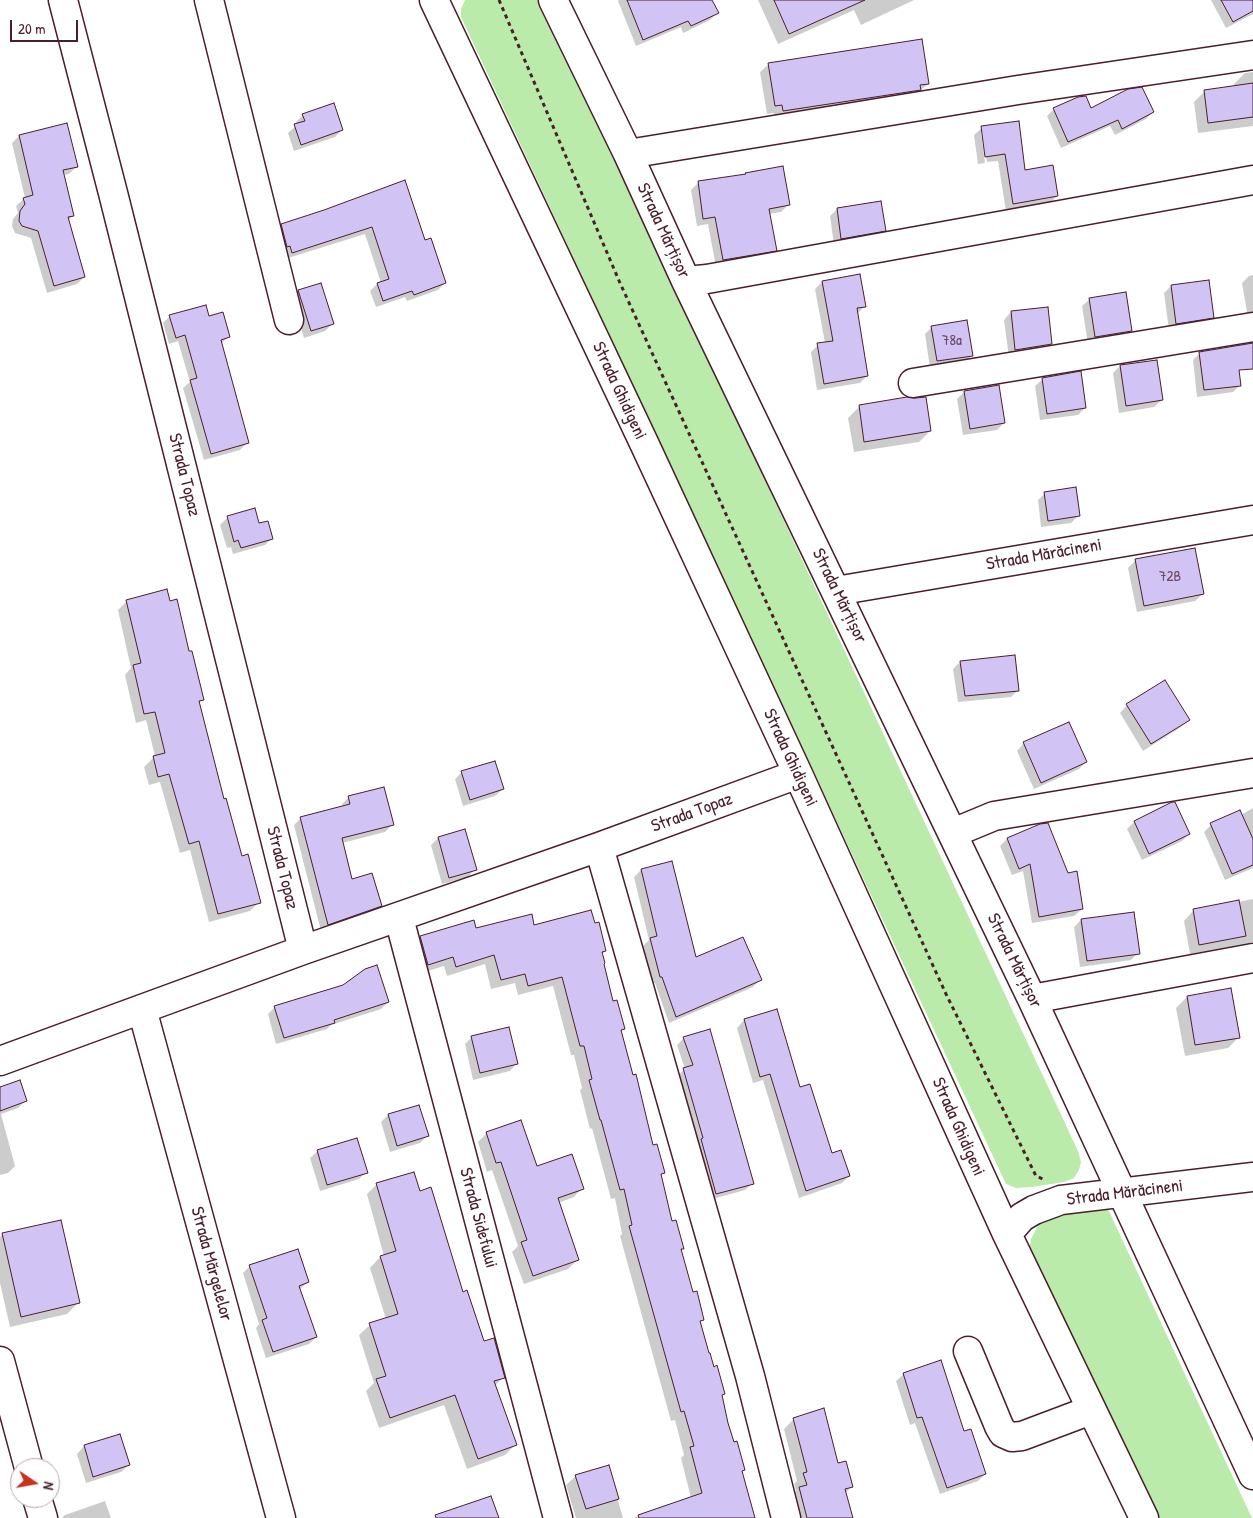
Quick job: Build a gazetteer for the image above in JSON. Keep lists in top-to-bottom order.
{
  "streets": {
    "street": [
      "Strada Mărțișor",
      "Strada Ghidigeni",
      "Strada Topaz",
      "Strada Mărăcineni",
      "Strada Sidefului",
      "Strada Mărgelelor"
    ]
  },
  "crossings": [
    ["Strada Mărțișor", "Strada Mărăcineni"],
    ["Strada Ghidigeni", "Strada Topaz"],
    ["Strada Ghidigeni", "Strada Mărăcineni"],
    ["Strada Topaz", "Strada Sidefului"],
    ["Strada Topaz", "Strada Mărgelelor"]
  ],
  "house_numbers": ["78a", "72B"],
  "scale_bar": "20 m",
  "north": "right"
}
